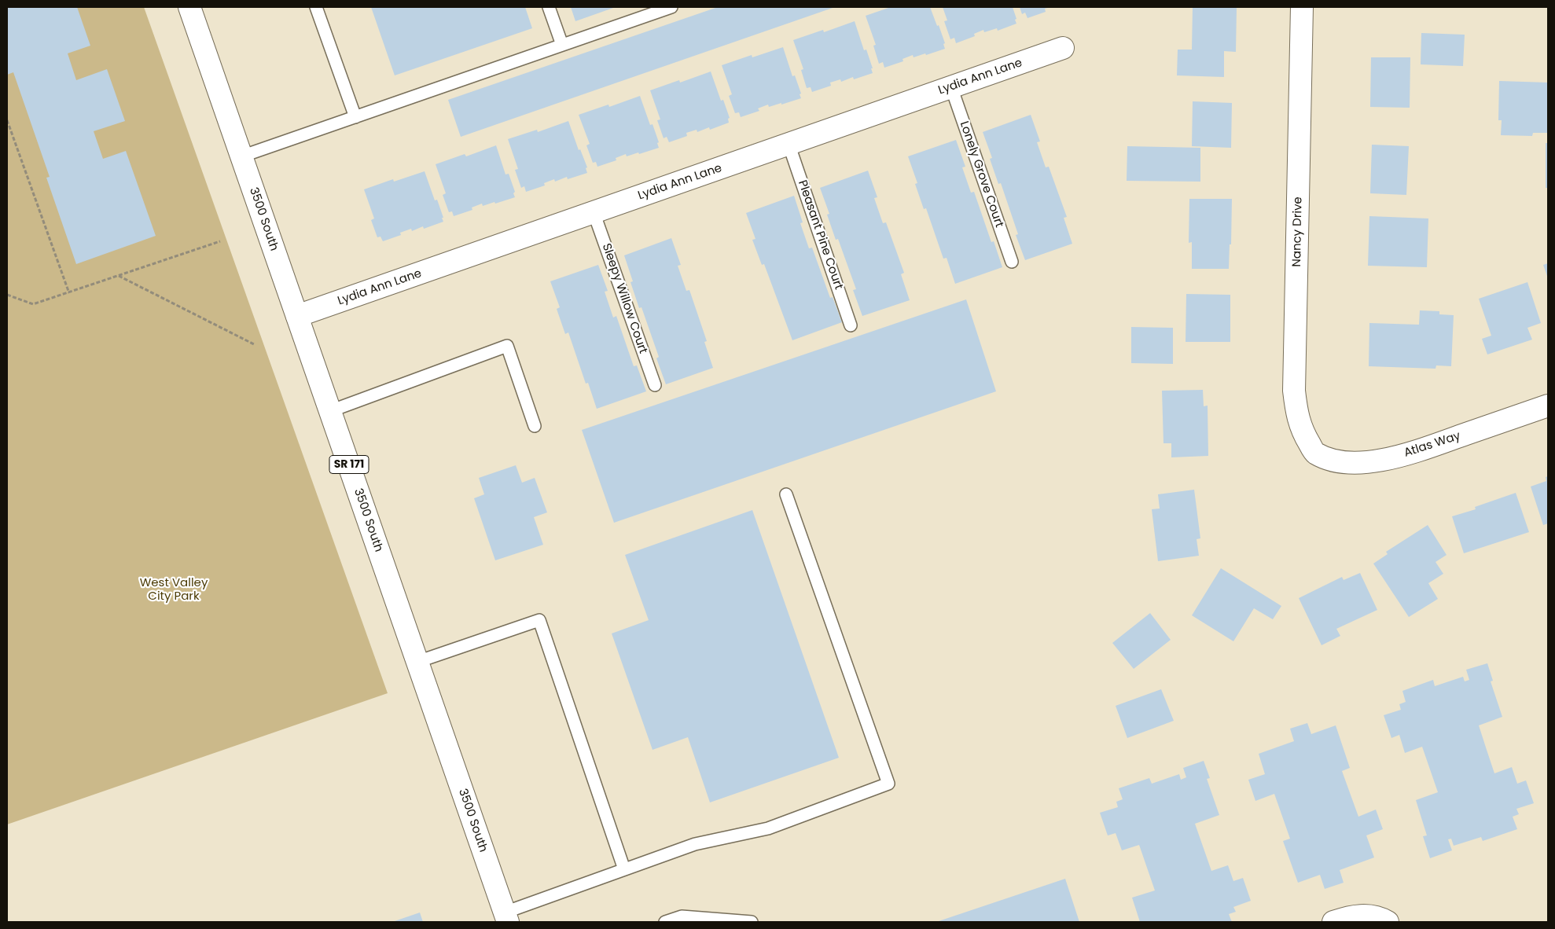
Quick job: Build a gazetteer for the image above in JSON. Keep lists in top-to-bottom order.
{
  "streets": {
    "street": [
      "Lydia Ann Lane",
      "3500 South",
      "Nancy Drive",
      "Atlas Way",
      "SR 171"
    ],
    "lane": ["Lonely Grove Court", "Pleasant Pine Court", "Sleepy Willow Court"]
  },
  "crossings": [
    ["Lydia Ann Lane", "Lonely Grove Court"],
    ["Lydia Ann Lane", "3500 South"],
    ["Lydia Ann Lane", "Pleasant Pine Court"],
    ["Lydia Ann Lane", "Sleepy Willow Court"],
    ["Nancy Drive", "Atlas Way"]
  ],
  "parks": ["West Valley City Park"]
}
